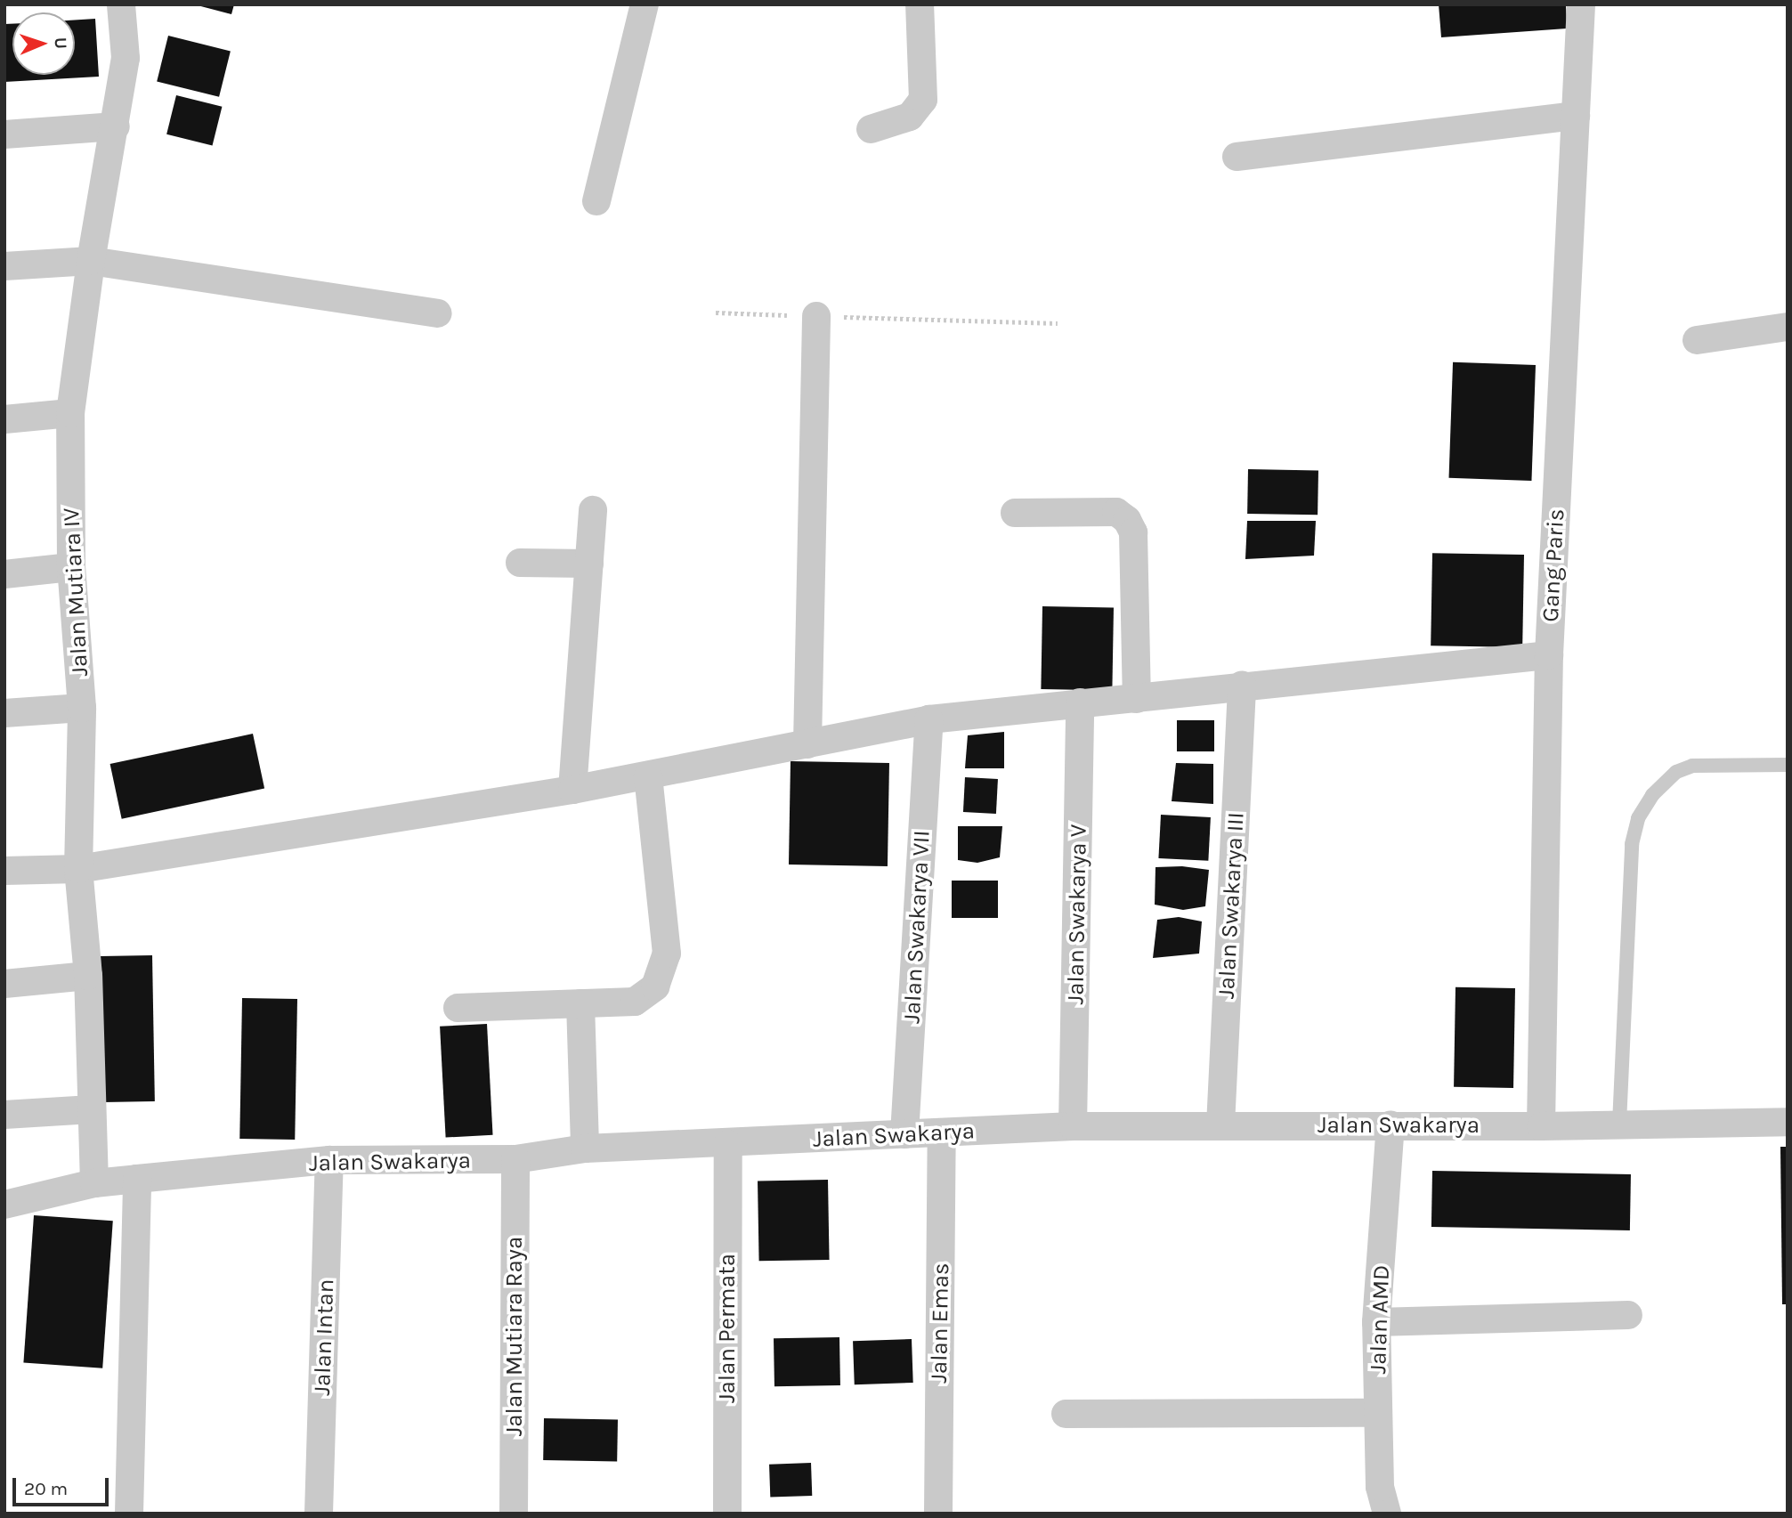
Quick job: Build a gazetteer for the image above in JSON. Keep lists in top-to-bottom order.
{
  "streets": {
    "street": [
      "Gang Paris",
      "Jalan Mutiara IV",
      "Jalan Swakarya III",
      "Jalan Swakarya V",
      "Jalan Swakarya VII",
      "Jalan Swakarya",
      "Jalan AMD",
      "Jalan Emas",
      "Jalan Permata",
      "Jalan Mutiara Raya",
      "Jalan Intan"
    ]
  },
  "crossings": [
    ["Gang Paris", "Jalan Swakarya"],
    ["Jalan Mutiara IV", "Jalan Swakarya"],
    ["Jalan Swakarya III", "Jalan Swakarya"],
    ["Jalan Swakarya V", "Jalan Swakarya"],
    ["Jalan Swakarya VII", "Jalan Swakarya"],
    ["Jalan Swakarya", "Jalan AMD"],
    ["Jalan Swakarya", "Jalan Emas"],
    ["Jalan Swakarya", "Jalan Permata"],
    ["Jalan Swakarya", "Jalan Mutiara Raya"],
    ["Jalan Swakarya", "Jalan Intan"]
  ],
  "scale_bar": "20 m",
  "north": "right"
}
